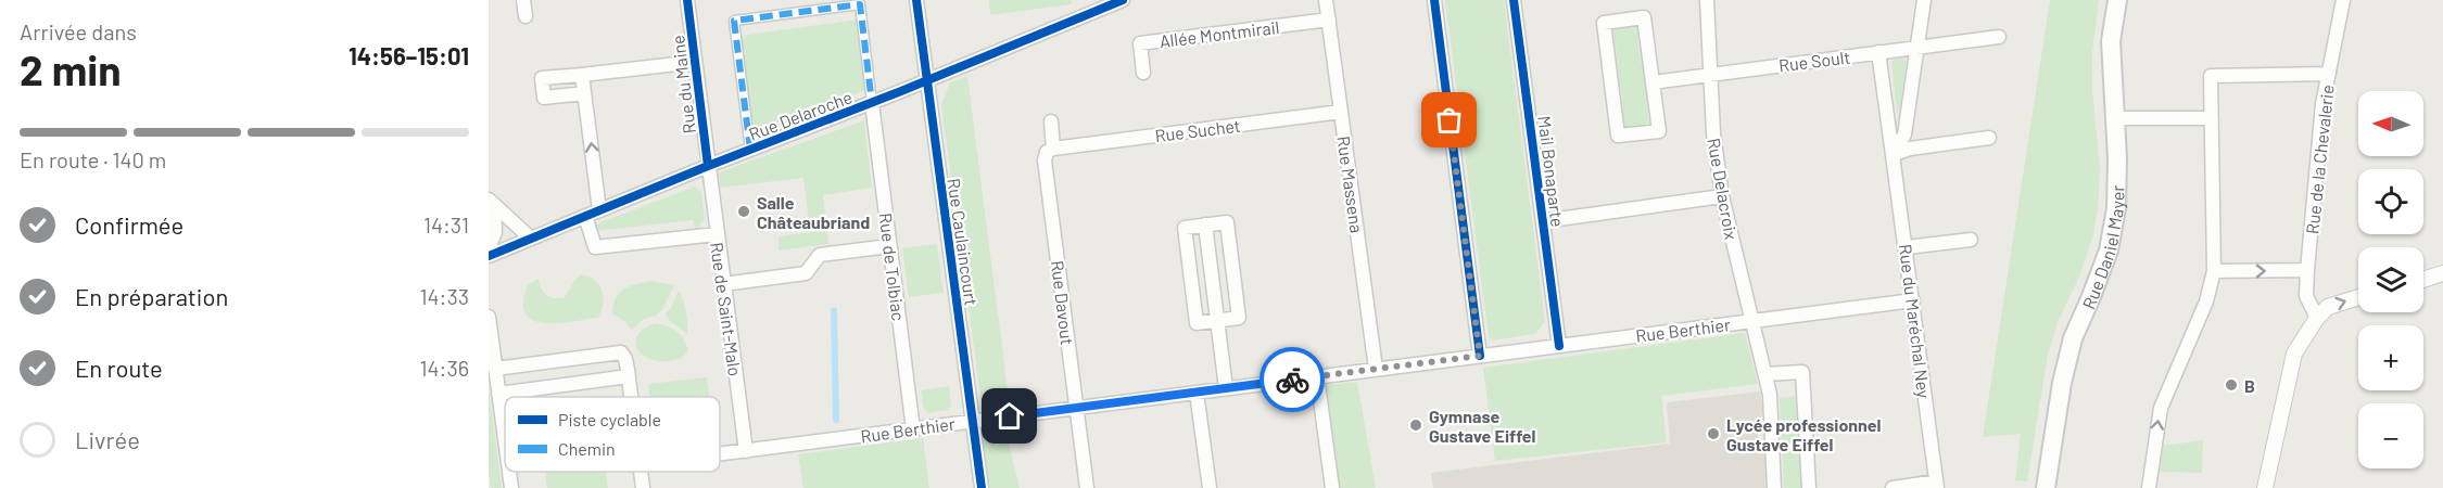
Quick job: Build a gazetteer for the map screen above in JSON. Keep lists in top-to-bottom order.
{
  "streets": {
    "main road": ["Rue Daniel Mayer"],
    "street": [
      "Allée Montmirail",
      "Rue Soult",
      "Rue du Maine",
      "Rue Delaroche",
      "Rue Suchet",
      "Rue de la Chevalerie",
      "Mail Bonaparte",
      "Rue Massena",
      "Rue Delacroix",
      "Rue Caulaincourt",
      "Rue de Tolbiac",
      "Rue Davout",
      "Rue de Saint-Malo",
      "Rue du Maréchal Ney",
      "Rue Berthier"
    ]
  },
  "crossings": [
    ["Allée Montmirail", "Rue Massena"],
    ["Rue Soult", "Rue Delacroix"],
    ["Rue Soult", "Rue du Maréchal Ney"],
    ["Rue du Maine", "Rue Delaroche"],
    ["Rue du Maine", "Rue de Saint-Malo"],
    ["Rue Delaroche", "Rue Caulaincourt"],
    ["Rue Delaroche", "Rue de Tolbiac"],
    ["Rue Delaroche", "Rue de Saint-Malo"],
    ["Rue Suchet", "Rue Massena"],
    ["Rue Suchet", "Rue Davout"],
    ["Mail Bonaparte", "Rue Berthier"],
    ["Rue Massena", "Rue Berthier"],
    ["Rue Delacroix", "Rue Berthier"],
    ["Rue Caulaincourt", "Rue Berthier"],
    ["Rue de Tolbiac", "Rue Berthier"],
    ["Rue Davout", "Rue Berthier"],
    ["Rue de Saint-Malo", "Rue Berthier"],
    ["Rue du Maréchal Ney", "Rue Berthier"]
  ],
  "places": [
    "Salle Châteaubriand",
    "B",
    "Gymnase Gustave Eiffel",
    "Lycée professionnel Gustave Eiffel"
  ],
  "legend": ["Piste cyclable", "Chemin"],
  "north": "left",
  "page": {
    "heading": ["2 min", "Arrivée dans", "14:56–15:01"],
    "map_buttons": ["+", "−"],
    "bar": "En route · 140 m",
    "list": [
      ["Confirmée", "14:31"],
      ["En préparation", "14:33"],
      ["En route", "14:36"],
      "Livrée"
    ]
  }
}
